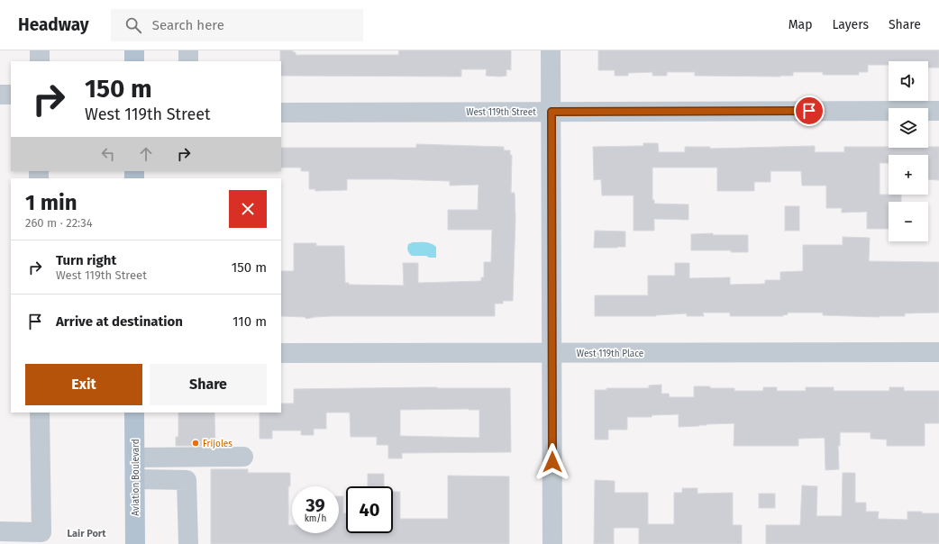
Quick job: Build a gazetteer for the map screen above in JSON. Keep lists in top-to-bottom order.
{
  "streets": {
    "main road": ["Aviation Boulevard"],
    "street": ["West 119th Street", "West 119th Place"]
  },
  "districts": ["Lair Port"],
  "places": ["Frijoles"],
  "page": {
    "header": "Headway",
    "search": "Search here",
    "nav": ["Map", "Layers", "Share"],
    "map_buttons": ["+", "−"],
    "turn": ["150 m", "West 119th Street"],
    "heading": ["1 min", "260 m · 22:34"],
    "list": [
      {
        "name": "Turn right",
        "note": "West 119th Street",
        "value": "150 m"
      },
      {
        "name": "Arrive at destination",
        "value": "110 m"
      }
    ],
    "buttons": ["Exit", "Share"],
    "speed": "39 km/h",
    "limit": "40"
  }
}
